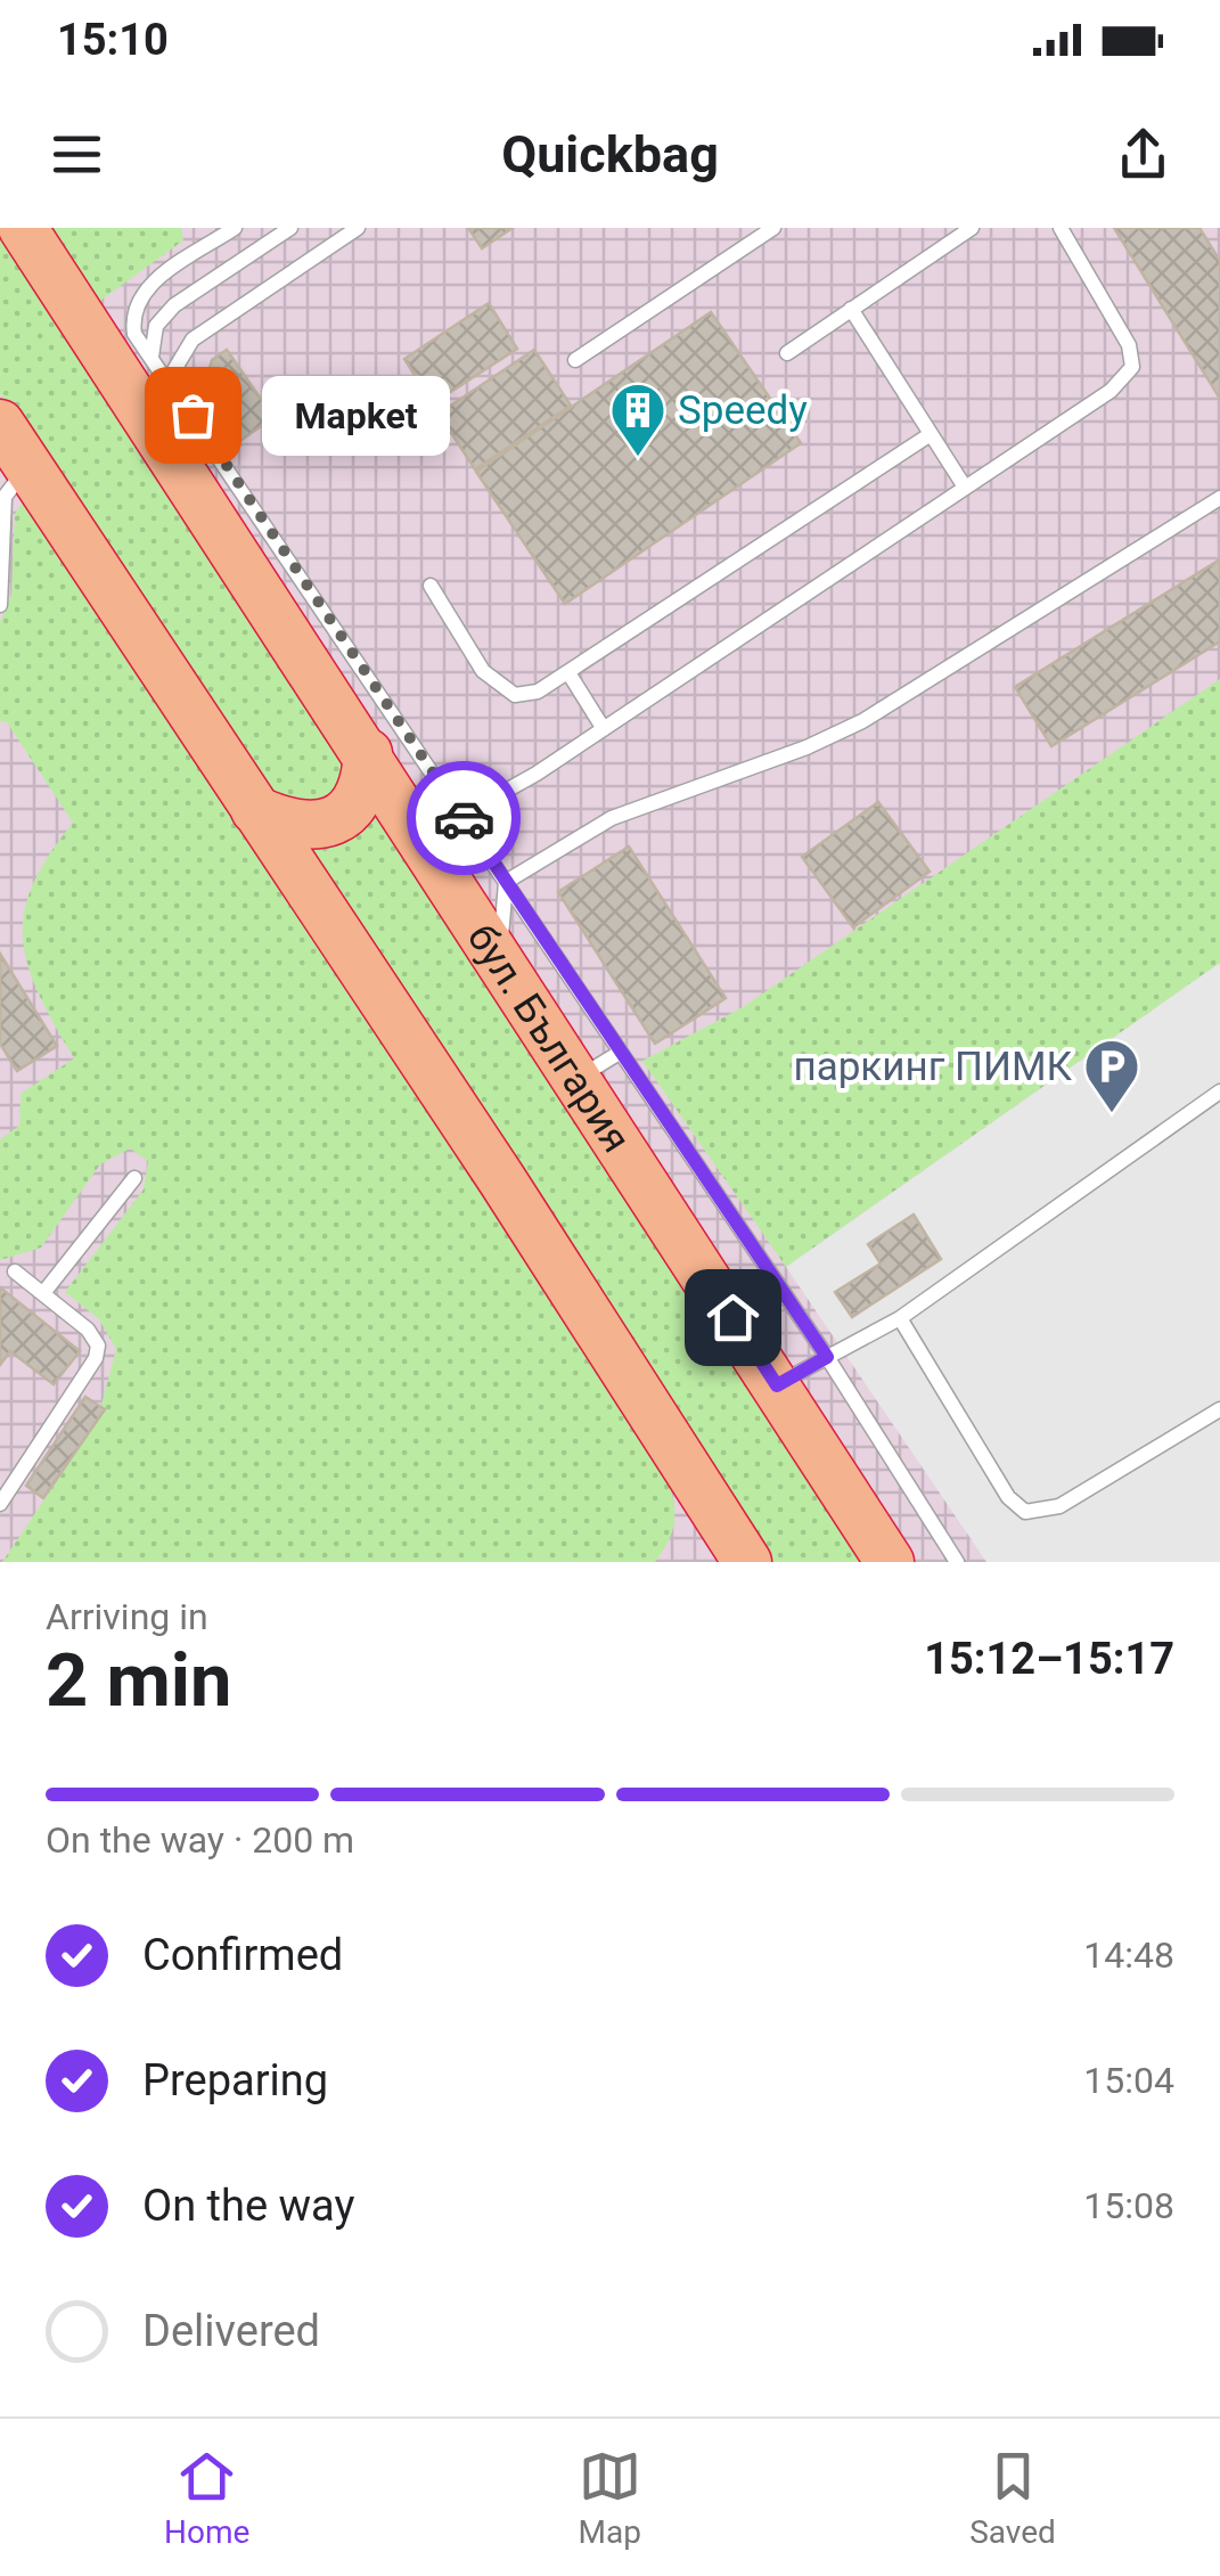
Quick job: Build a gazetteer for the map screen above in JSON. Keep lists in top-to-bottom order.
{
  "streets": {
    "highway": ["бул. България"]
  },
  "places": {
    "other": ["Mapket"],
    "building": ["Speedy"],
    "parking": ["паркинг ПИМК"]
  },
  "page": {
    "status": "15:10",
    "header": "Quickbag",
    "bubble": "Mapket",
    "heading": ["2 min", "Arriving in", "15:12–15:17"],
    "bar": "On the way · 200 m",
    "list": [
      ["Confirmed", "14:48"],
      ["Preparing", "15:04"],
      ["On the way", "15:08"],
      "Delivered"
    ],
    "tabs": ["Home", "Map", "Saved"]
  }
}
